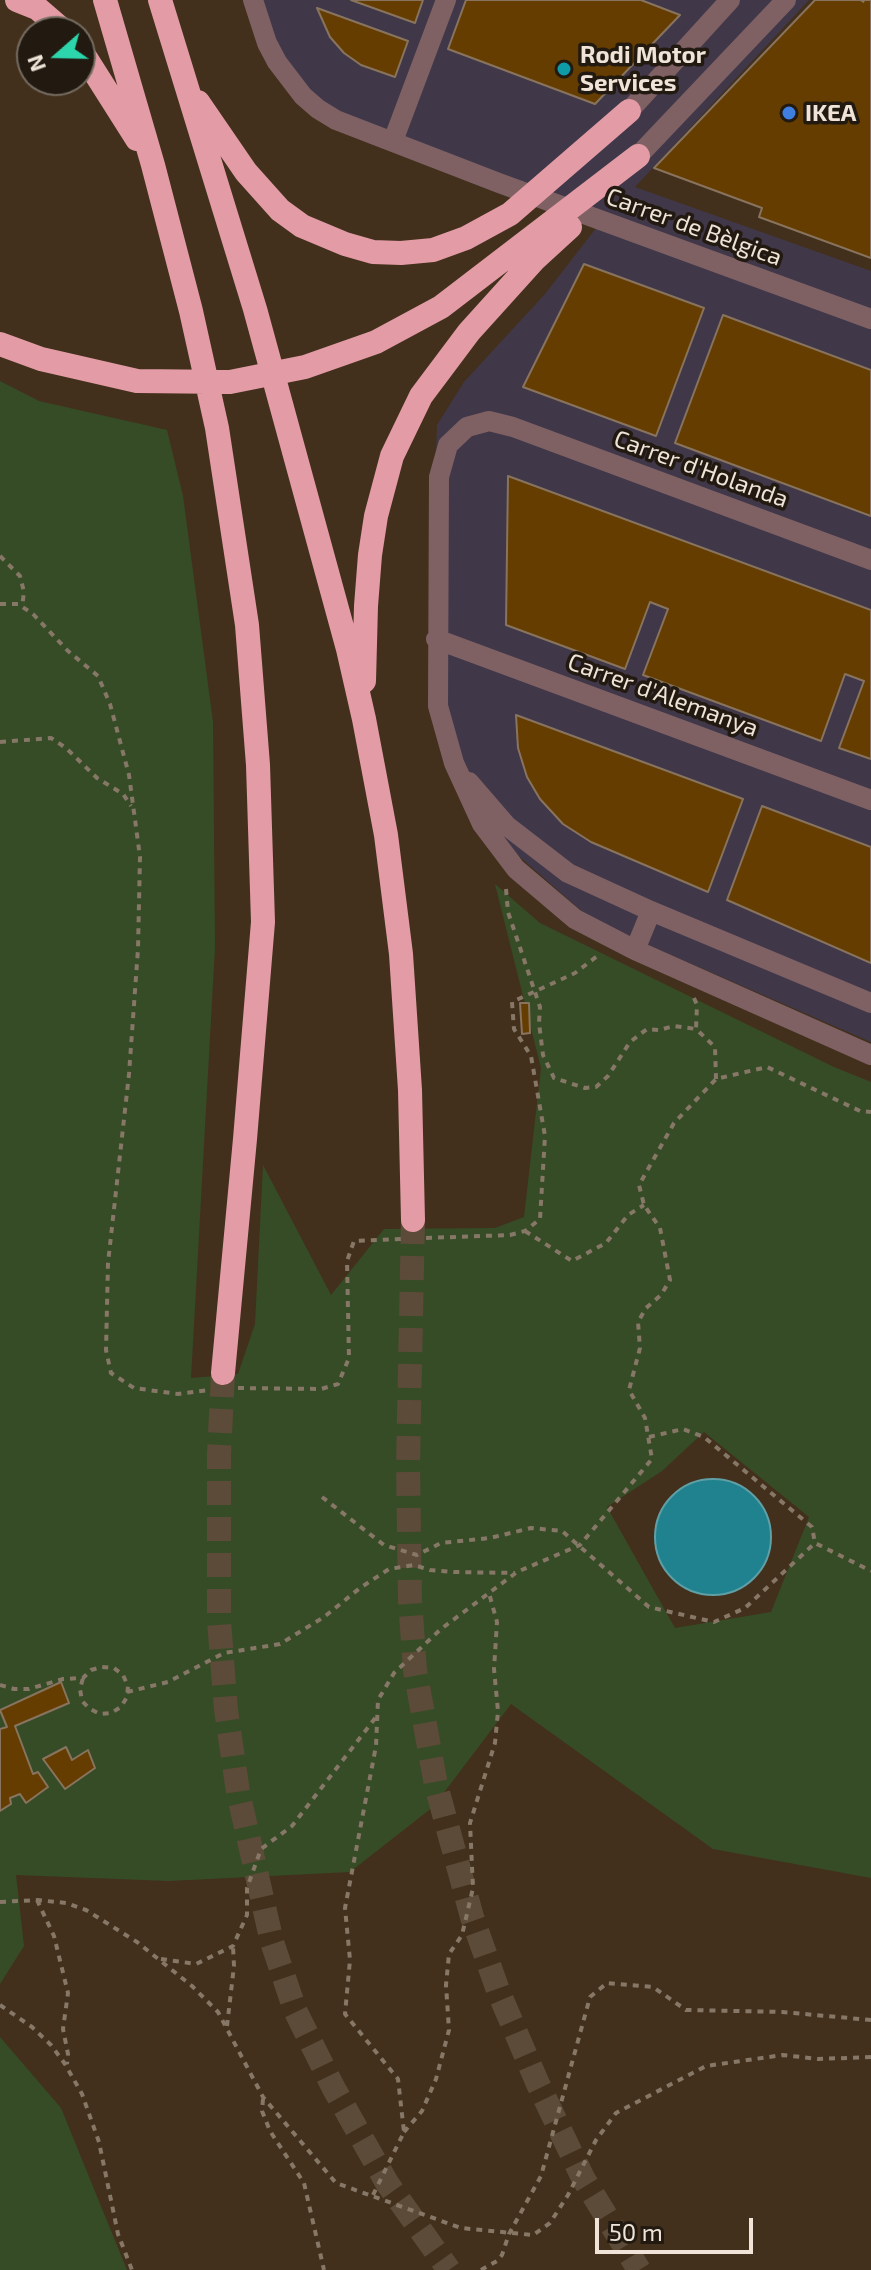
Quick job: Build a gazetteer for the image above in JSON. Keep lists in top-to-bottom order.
{
  "streets": {
    "street": ["Carrer de Bèlgica", "Carrer d'Holanda", "Carrer d'Alemanya"]
  },
  "crossings": [
    ["Carrer d'Holanda", "Carrer d'Alemanya"]
  ],
  "places": ["Rodi Motor Services", "IKEA"],
  "scale_bar": "50 m",
  "north": "left"
}
